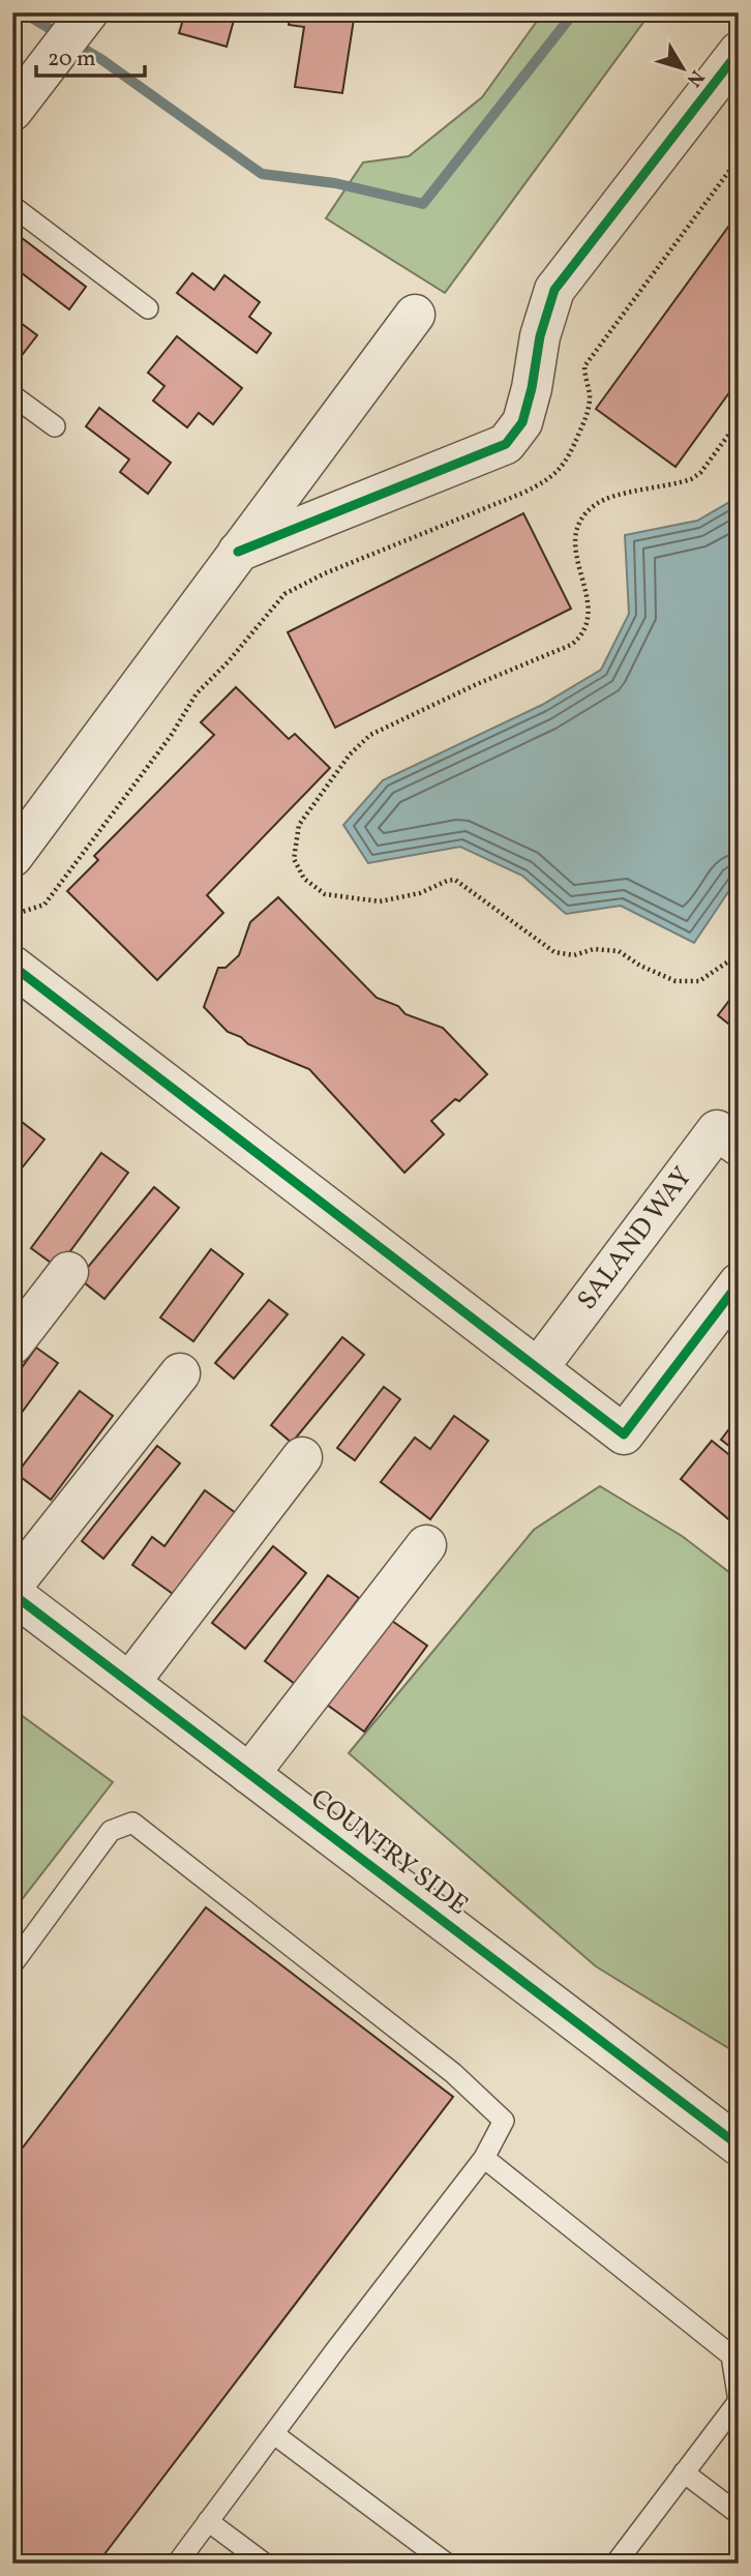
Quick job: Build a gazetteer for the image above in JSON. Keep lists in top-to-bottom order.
{
  "streets": {
    "street": ["SALAND WAY", "COUNTRY SIDE"]
  },
  "scale_bar": "20 m",
  "north": "bottom right"
}
